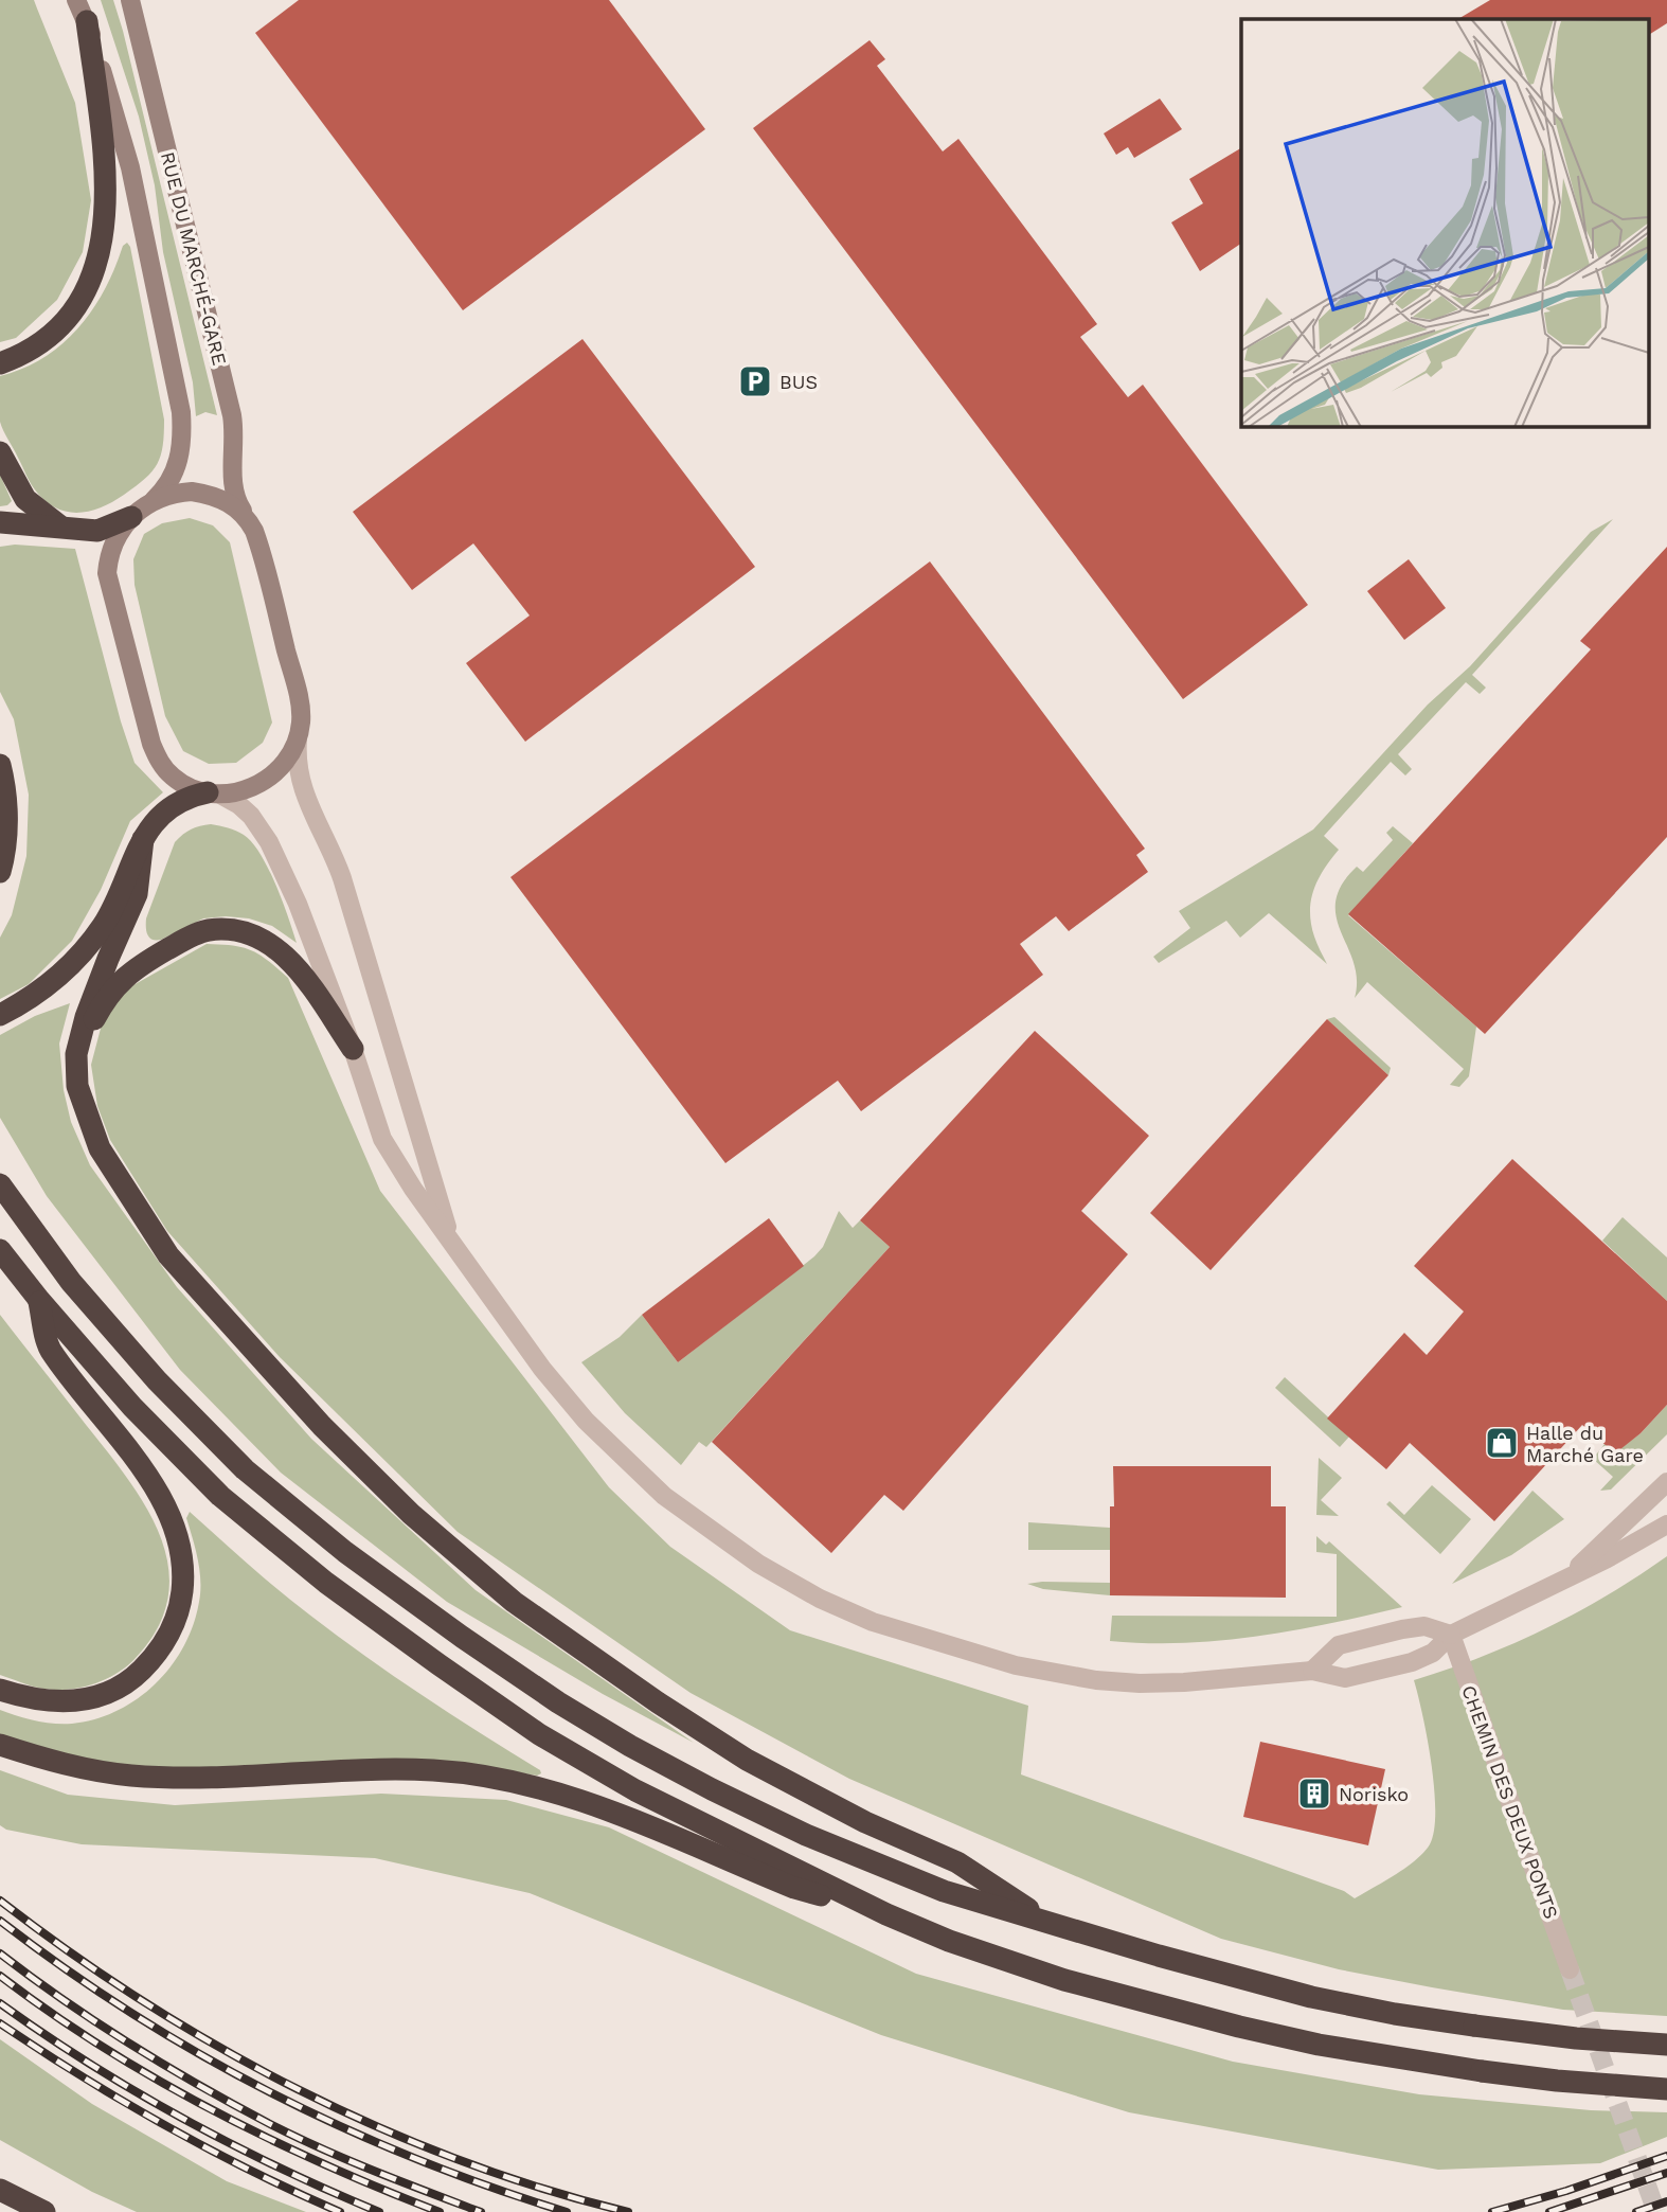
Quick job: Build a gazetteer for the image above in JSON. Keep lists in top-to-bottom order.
{
  "streets": {
    "main road": ["RUE DU MARCHÉ-GARE"],
    "street": ["CHEMIN DES DEUX PONTS"]
  },
  "places": {
    "parking": ["BUS"],
    "shop": ["Halle du Marché Gare"],
    "building": ["Norisko"]
  }
}
